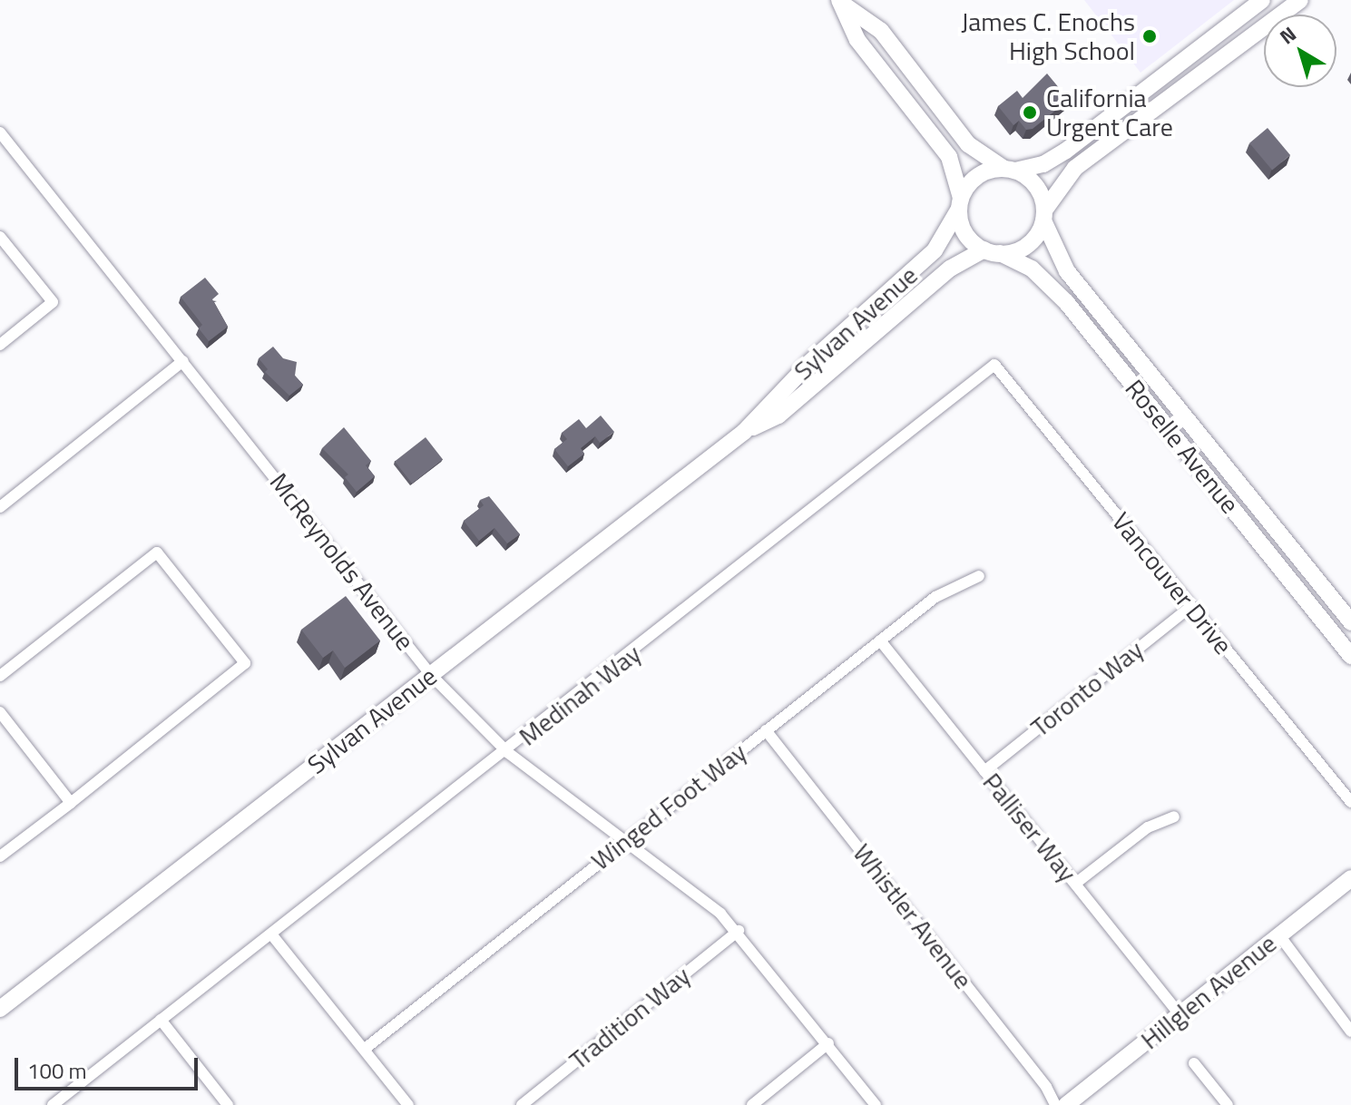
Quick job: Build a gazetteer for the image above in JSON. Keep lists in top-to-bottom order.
{
  "streets": {
    "main road": ["Sylvan Avenue", "Roselle Avenue", "Hillglen Avenue"],
    "street": [
      "McReynolds Avenue",
      "Vancouver Drive",
      "Toronto Way",
      "Medinah Way",
      "Winged Foot Way",
      "Palliser Way",
      "Whistler Avenue",
      "Tradition Way"
    ]
  },
  "crossings": [
    ["Sylvan Avenue", "Roselle Avenue"],
    ["Sylvan Avenue", "McReynolds Avenue"],
    ["McReynolds Avenue", "Medinah Way"],
    ["McReynolds Avenue", "Winged Foot Way"],
    ["McReynolds Avenue", "Tradition Way"],
    ["Vancouver Drive", "Toronto Way"],
    ["Vancouver Drive", "Medinah Way"],
    ["Toronto Way", "Palliser Way"],
    ["Winged Foot Way", "Palliser Way"],
    ["Winged Foot Way", "Whistler Avenue"],
    ["Palliser Way", "Hillglen Avenue"]
  ],
  "places": ["James C. Enochs High School", "California Urgent Care"],
  "scale_bar": "100 m",
  "north": "top left"
}
